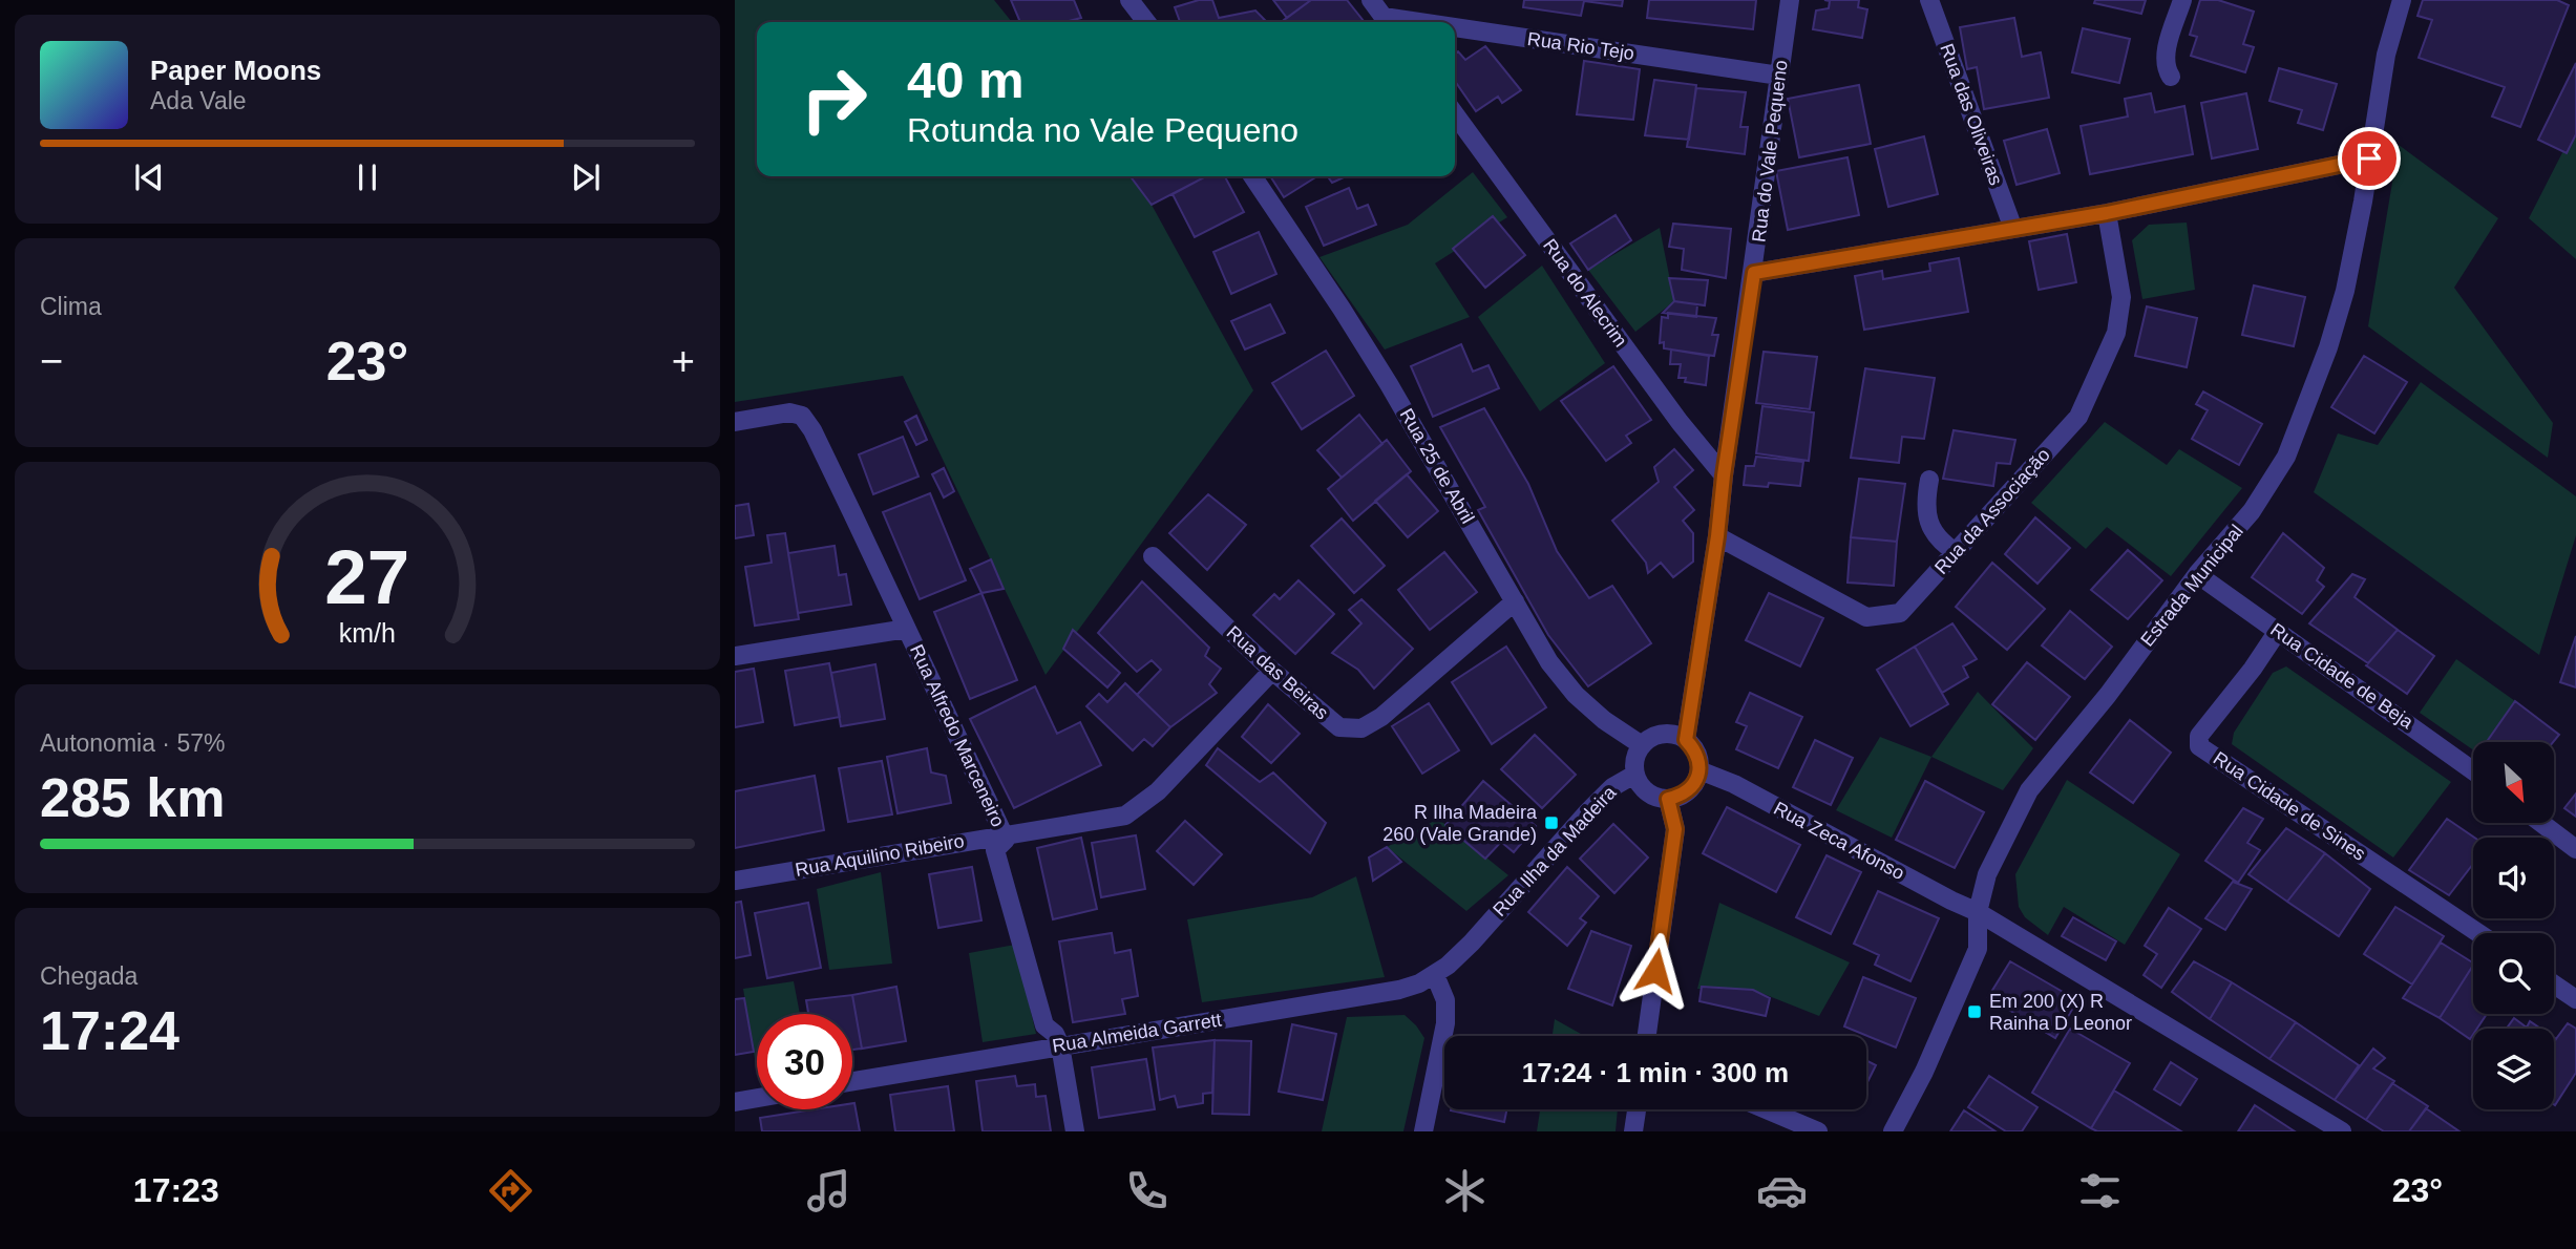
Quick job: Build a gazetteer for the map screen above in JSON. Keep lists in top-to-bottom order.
{
  "streets": {
    "street": [
      "Rua Rio Tejo",
      "Rua das Oliveiras",
      "Rua do Vale Pequeno",
      "Rua do Alecrim",
      "Rua 25 de Abril",
      "Rua da Associação",
      "Estrada Municipal",
      "Rua das Beiras",
      "Rua Cidade de Beja",
      "Rua Alfredo Marceneiro",
      "Rua Cidade de Sines",
      "Rua Zeca Afonso",
      "Rua Ilha da Madeira",
      "Rua Aquilino Ribeiro",
      "Rua Almeida Garrett"
    ]
  },
  "crossings": [
    ["Rua Rio Tejo", "Rua do Vale Pequeno"],
    ["Rua do Vale Pequeno", "Rua do Alecrim"],
    ["Rua do Vale Pequeno", "Rua 25 de Abril"],
    ["Rua do Vale Pequeno", "Rua da Associação"],
    ["Rua do Vale Pequeno", "Rua Zeca Afonso"],
    ["Rua do Vale Pequeno", "Rua Ilha da Madeira"],
    ["Rua 25 de Abril", "Rua das Beiras"],
    ["Rua 25 de Abril", "Rua Zeca Afonso"],
    ["Rua 25 de Abril", "Rua Ilha da Madeira"],
    ["Estrada Municipal", "Rua Cidade de Beja"],
    ["Estrada Municipal", "Rua Zeca Afonso"],
    ["Rua das Beiras", "Rua Aquilino Ribeiro"],
    ["Rua Cidade de Beja", "Rua Cidade de Sines"],
    ["Rua Alfredo Marceneiro", "Rua Aquilino Ribeiro"],
    ["Rua Alfredo Marceneiro", "Rua Almeida Garrett"],
    ["Rua Zeca Afonso", "Rua Ilha da Madeira"],
    ["Rua Ilha da Madeira", "Rua Almeida Garrett"]
  ],
  "places": {
    "transit": ["R Ilha Madeira 260 (Vale Grande)", "Em 200 (X) R Rainha D Leonor"]
  },
  "north": "bottom right",
  "page": {
    "turn": ["40 m", "Rotunda no Vale Pequeno"],
    "song": ["Paper Moons", "Ada Vale"],
    "tile": [
      "Clima",
      ["Autonomia · 57%", "285 km"],
      ["Chegada", "17:24"]
    ],
    "heat": ["−", "23°", "+"],
    "limit": "30",
    "trip": "17:24 · 1 min · 300 m",
    "tabs": ["17:23", "23°"],
    "gauge": ["27", "km/h"]
  }
}
